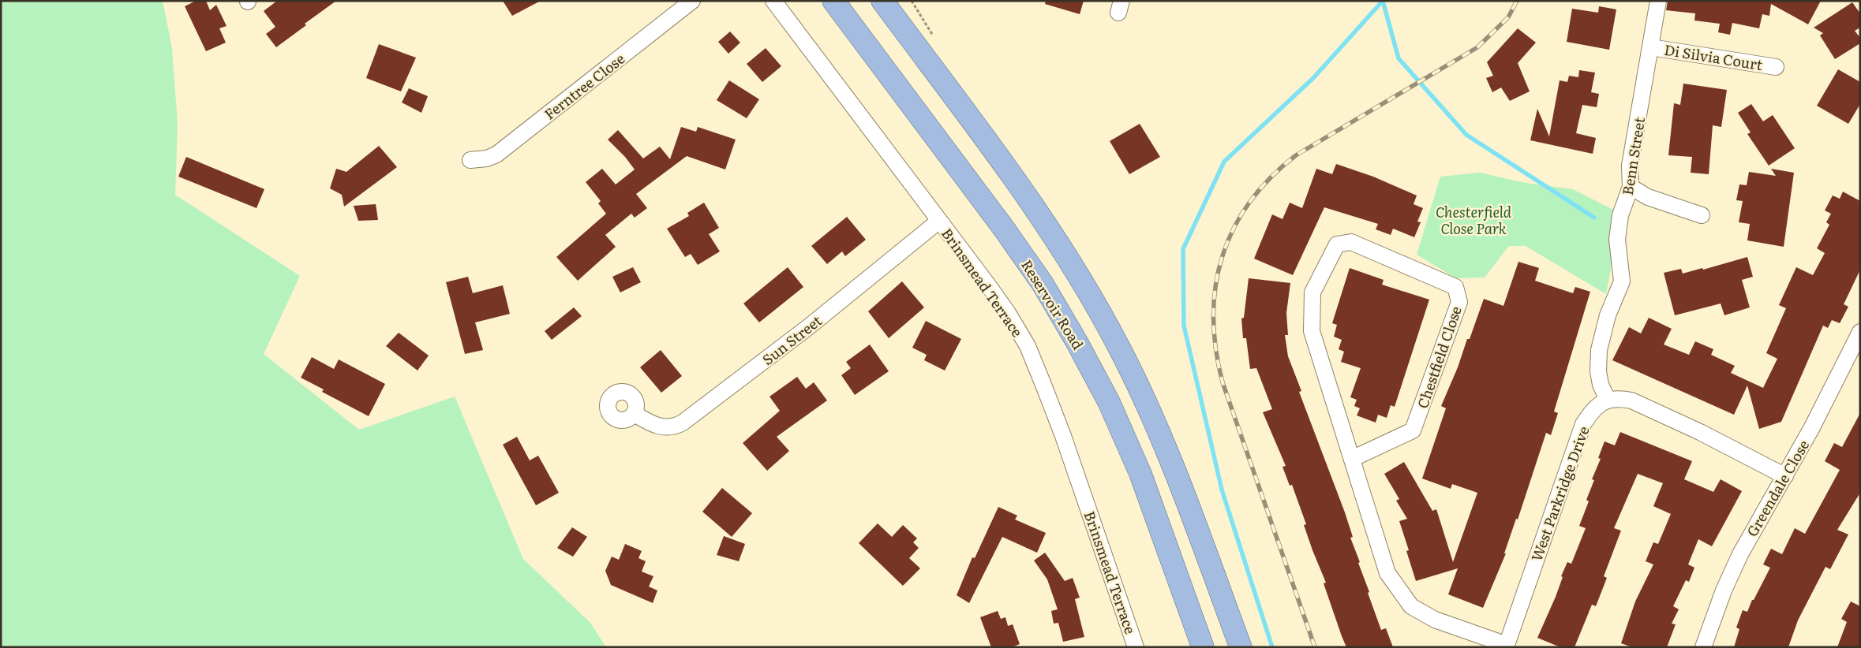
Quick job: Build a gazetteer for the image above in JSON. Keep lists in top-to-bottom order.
{
  "streets": {
    "main road": ["Reservoir Road"],
    "street": [
      "Di Silvia Court",
      "Ferntree Close",
      "Benn Street",
      "Brinsmead Terrace",
      "Sun Street",
      "Chestfield Close",
      "Greendale Close",
      "West Parkridge Drive"
    ]
  },
  "crossings": [
    ["Di Silvia Court", "Benn Street"],
    ["Benn Street", "West Parkridge Drive"],
    ["Brinsmead Terrace", "Sun Street"],
    ["Chestfield Close", "West Parkridge Drive"]
  ],
  "parks": ["Chesterfield Close Park"]
}
